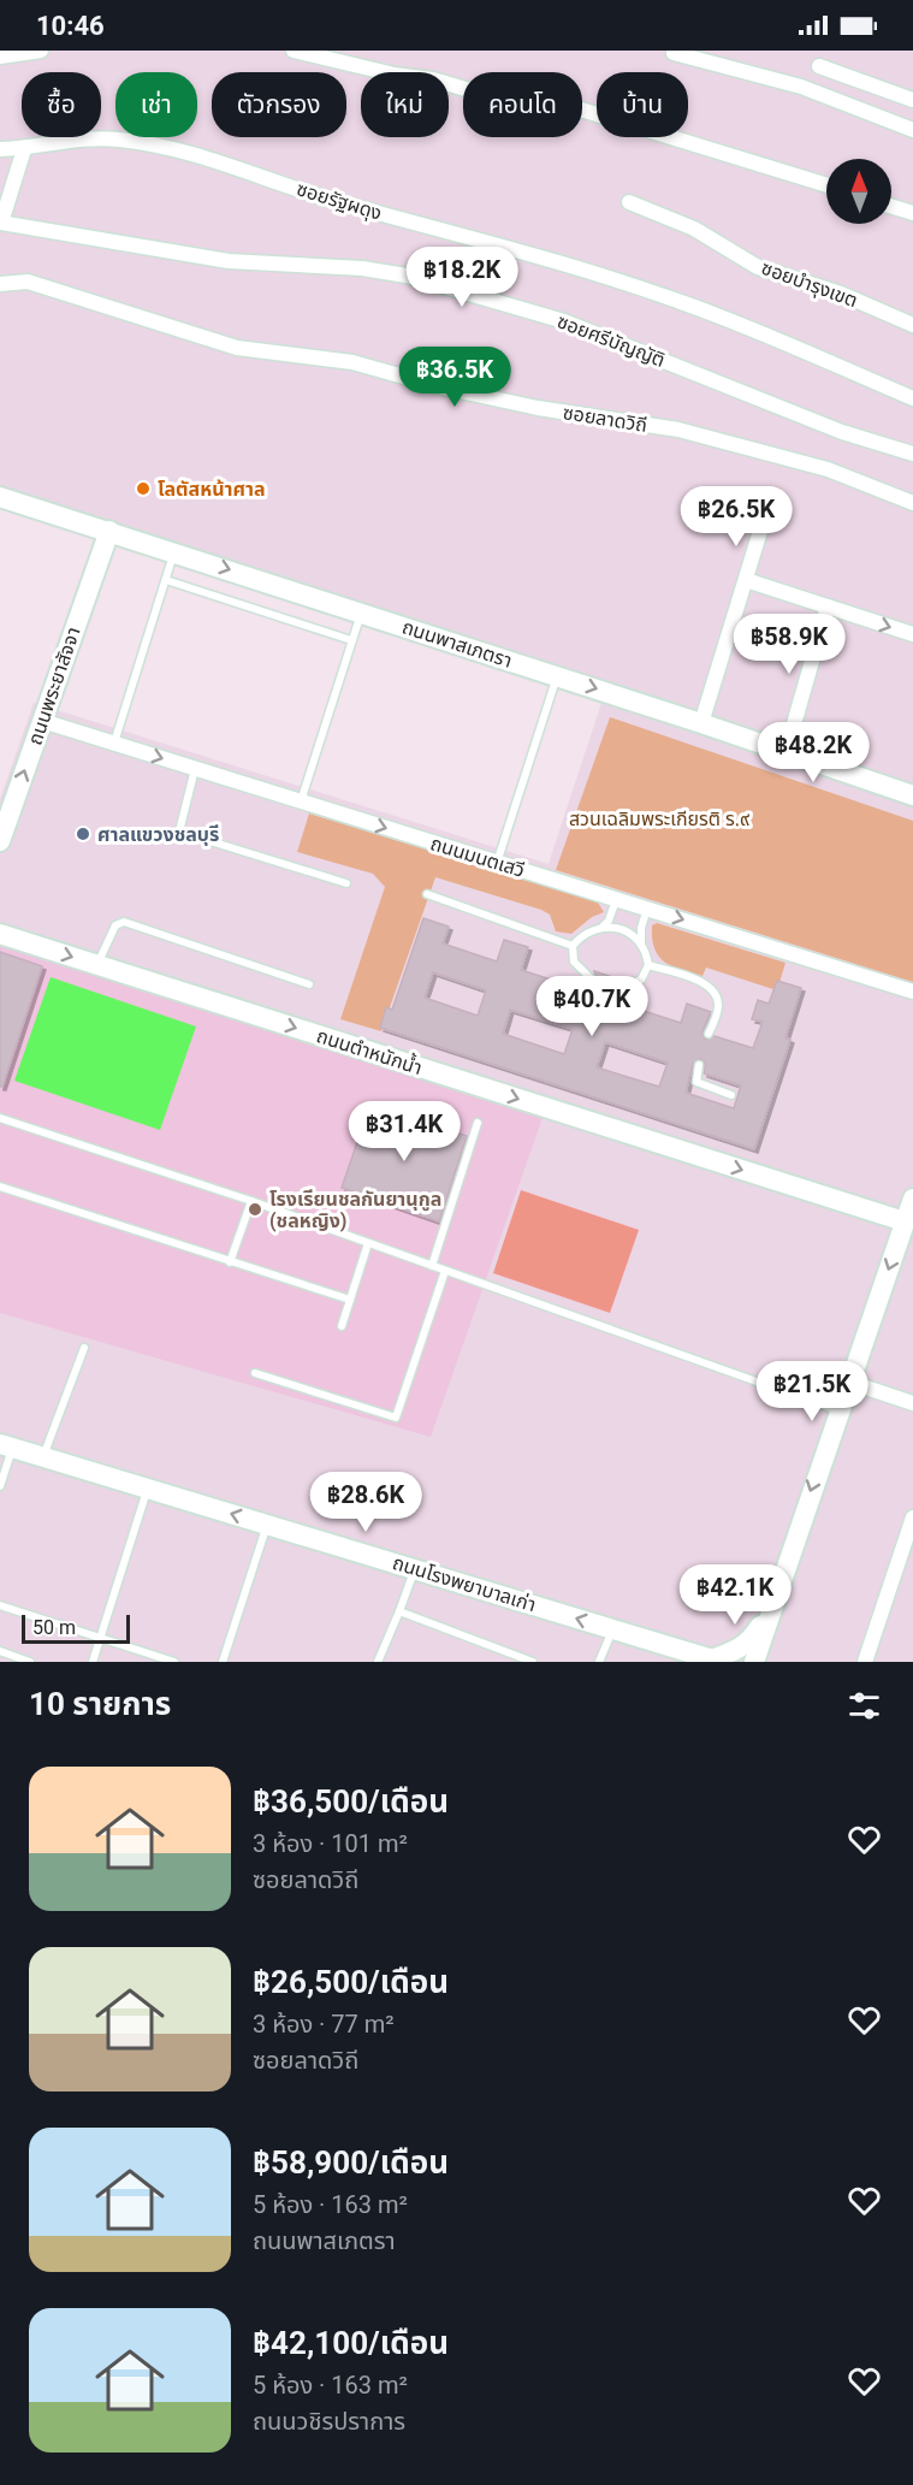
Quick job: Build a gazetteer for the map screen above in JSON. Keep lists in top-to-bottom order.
{
  "streets": {
    "street": [
      "ซอยรัฐผดุง",
      "ซอยบำรุงเขต",
      "ซอยศรีบัญญัติ",
      "ซอยลาดวิถี",
      "ถนนพาสเภตรา",
      "ถนนพระยาสัจจา",
      "ถนนมนตเสวี",
      "ถนนตำหนักน้ำ",
      "ถนนโรงพยาบาลเก่า"
    ]
  },
  "crossings": [
    ["ถนนพาสเภตรา", "ถนนพระยาสัจจา"],
    ["ถนนพระยาสัจจา", "ถนนมนตเสวี"]
  ],
  "one_way": [
    "ถนนพาสเภตรา",
    "ถนนพระยาสัจจา",
    "ถนนมนตเสวี",
    "ถนนตำหนักน้ำ",
    "ถนนโรงพยาบาลเก่า"
  ],
  "parks": ["สวนเฉลิมพระเกียรติ ร.๙"],
  "places": ["โลตัสหน้าศาล", "ศาลแขวงชลบุรี", "โรงเรียนชลกันยานุกูล (ชลหญิง)"],
  "scale_bar": "50 m",
  "north": "top",
  "page": {
    "status": "10:46",
    "chip": [
      "ซื้อ",
      "เช่า",
      "ตัวกรอง",
      "ใหม่",
      "คอนโด",
      "บ้าน"
    ],
    "price": [
      "฿18.2K",
      "฿36.5K",
      "฿26.5K",
      "฿58.9K",
      "฿48.2K",
      "฿40.7K",
      "฿31.4K",
      "฿21.5K",
      "฿28.6K",
      "฿42.1K"
    ],
    "scale": "50 m",
    "heading": "10 รายการ",
    "list": [
      {
        "name": "฿36,500/เดือน",
        "note": "3 ห้อง · 101 m² · ซอยลาดวิถี"
      },
      {
        "name": "฿26,500/เดือน",
        "note": "3 ห้อง · 77 m² · ซอยลาดวิถี"
      },
      {
        "name": "฿58,900/เดือน",
        "note": "5 ห้อง · 163 m² · ถนนพาสเภตรา"
      },
      {
        "name": "฿42,100/เดือน",
        "note": "5 ห้อง · 163 m² · ถนนวชิรปราการ"
      }
    ]
  }
}
